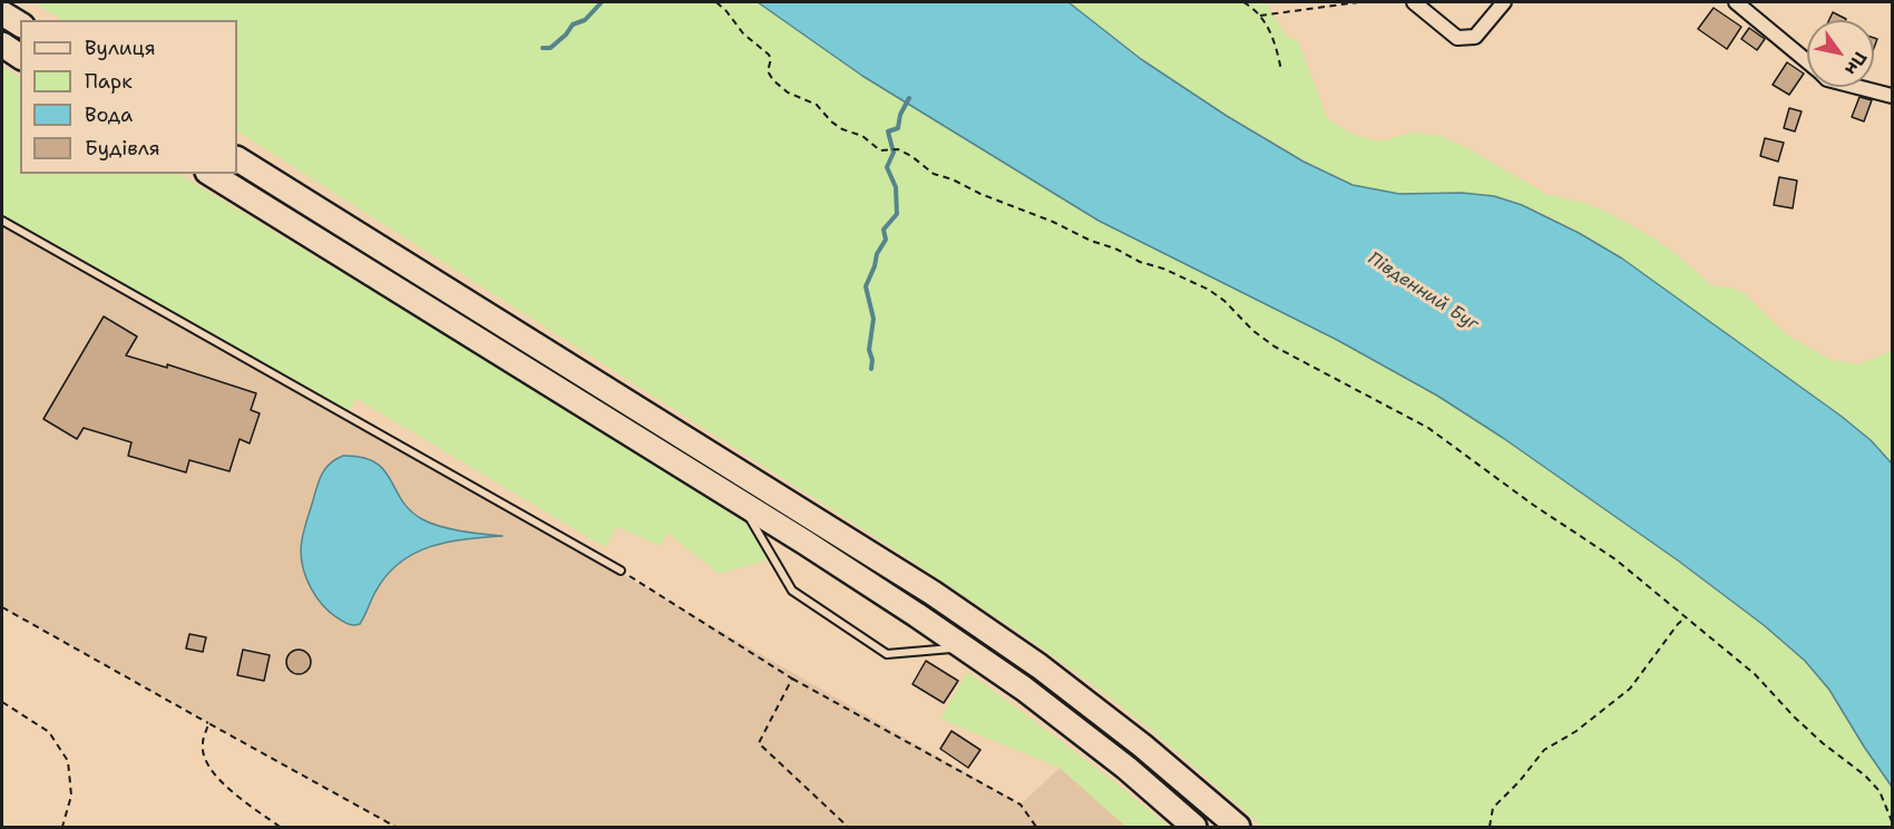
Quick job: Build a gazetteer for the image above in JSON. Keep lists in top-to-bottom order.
{
  "water": ["Південний Буг"],
  "legend": [
    "Вулиця",
    "Парк",
    "Вода",
    "Будівля"
  ],
  "north": "bottom right"
}
